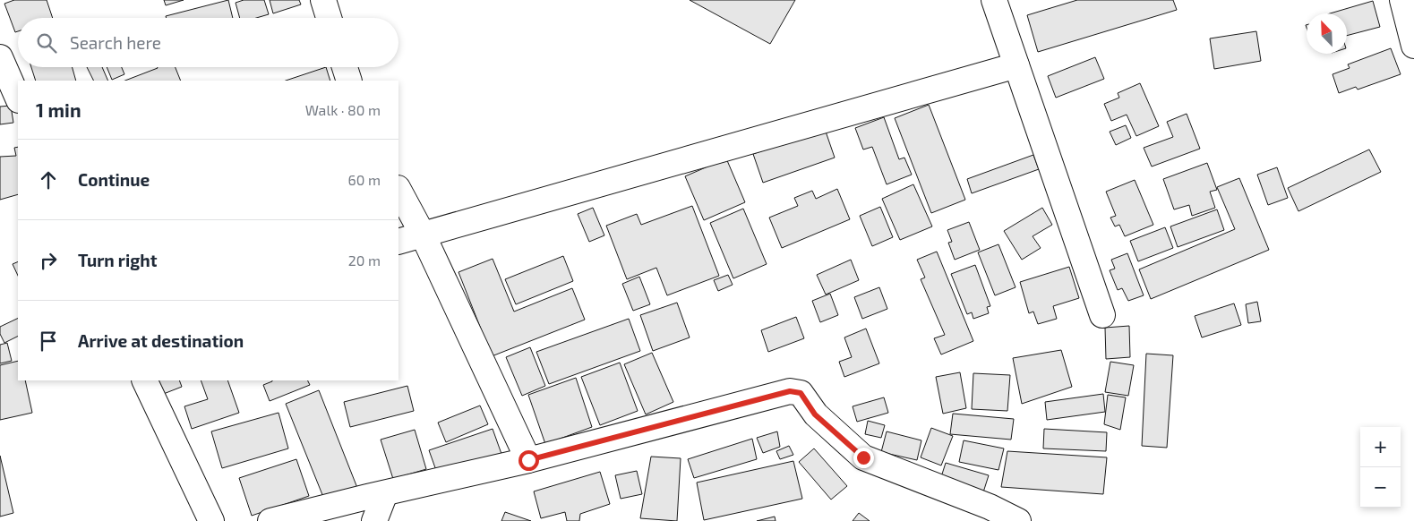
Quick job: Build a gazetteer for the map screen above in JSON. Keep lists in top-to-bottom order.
{
  "north": "top left",
  "page": {
    "search": "Search here",
    "heading": ["1 min", "Walk · 80 m"],
    "list": [
      ["Continue", "60 m"],
      ["Turn right", "20 m"],
      "Arrive at destination"
    ],
    "map_buttons": ["+", "−"]
  }
}
